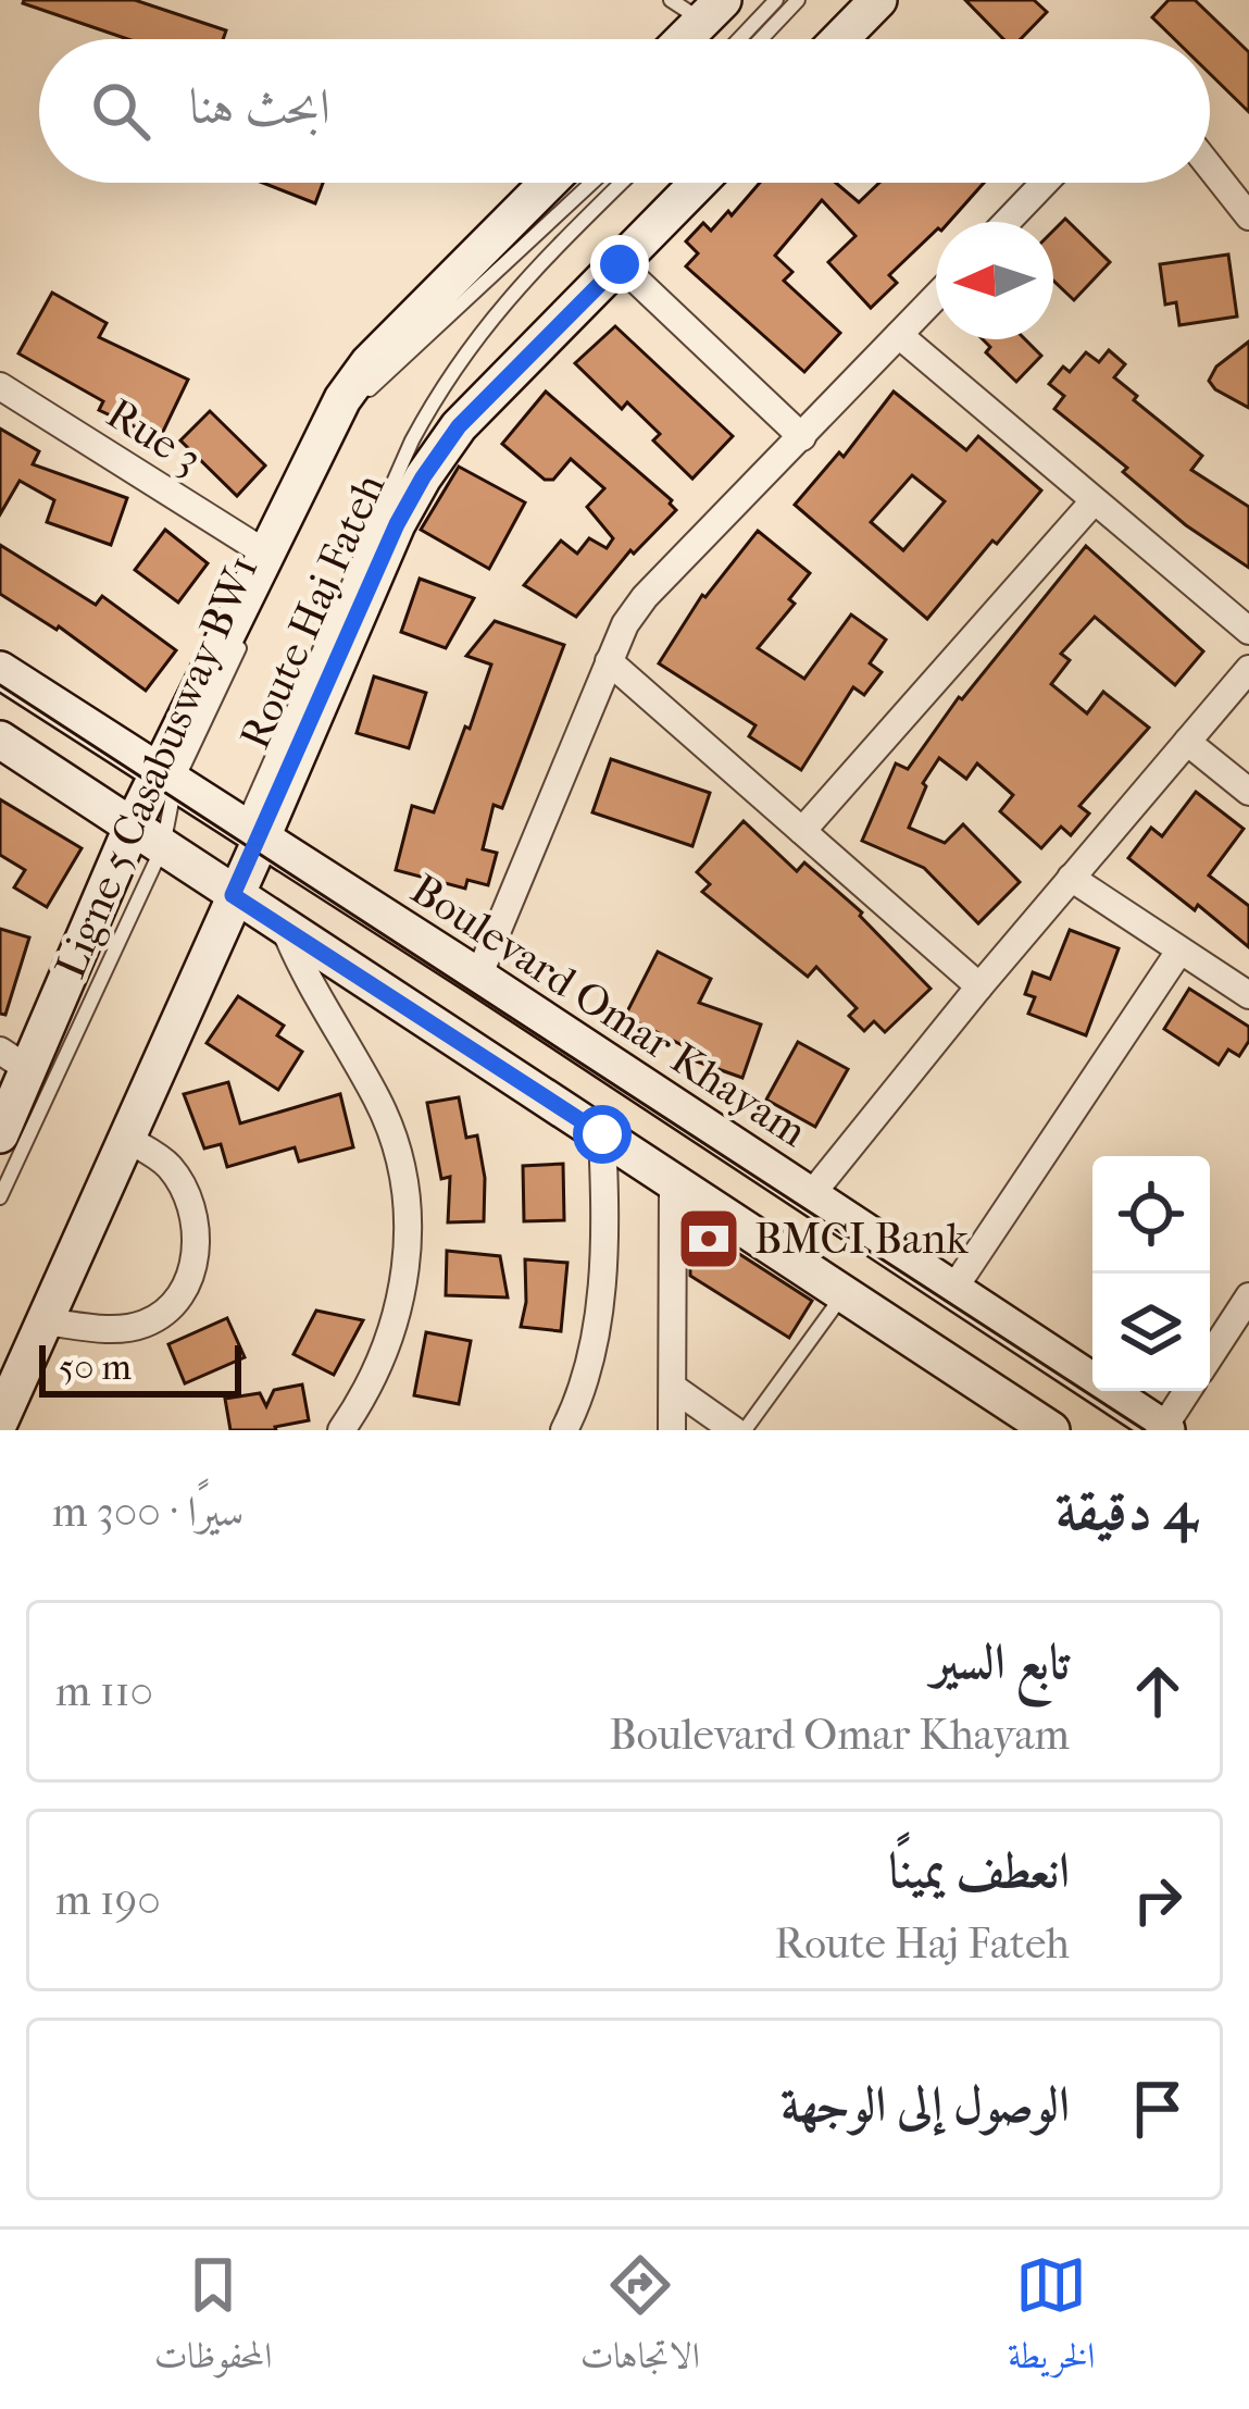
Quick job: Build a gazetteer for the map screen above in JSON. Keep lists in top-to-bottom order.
{
  "streets": {
    "main road": ["Route Haj Fateh", "Boulevard Omar Khayam"],
    "street": ["Rue 3"],
    "lane": ["Ligne 5 Casabusway BW1"]
  },
  "crossings": [
    ["Rue 3", "Route Haj Fateh"],
    ["Route Haj Fateh", "Ligne 5 Casabusway BW1"],
    ["Route Haj Fateh", "Boulevard Omar Khayam"],
    ["Ligne 5 Casabusway BW1", "Boulevard Omar Khayam"]
  ],
  "places": {
    "bank": ["BMCI Bank"]
  },
  "scale_bar": "50 m",
  "north": "left",
  "page": {
    "search": "ابحث هنا",
    "scale": "50 m",
    "heading": ["4 دقيقة", "سيرًا · 300 m"],
    "list": [
      ["تابع السير", "Boulevard Omar Khayam", "110 m"],
      ["انعطف يمينًا", "Route Haj Fateh", "190 m"],
      "الوصول إلى الوجهة"
    ],
    "nav": ["الخريطة", "الاتجاهات", "المحفوظات"]
  }
}
